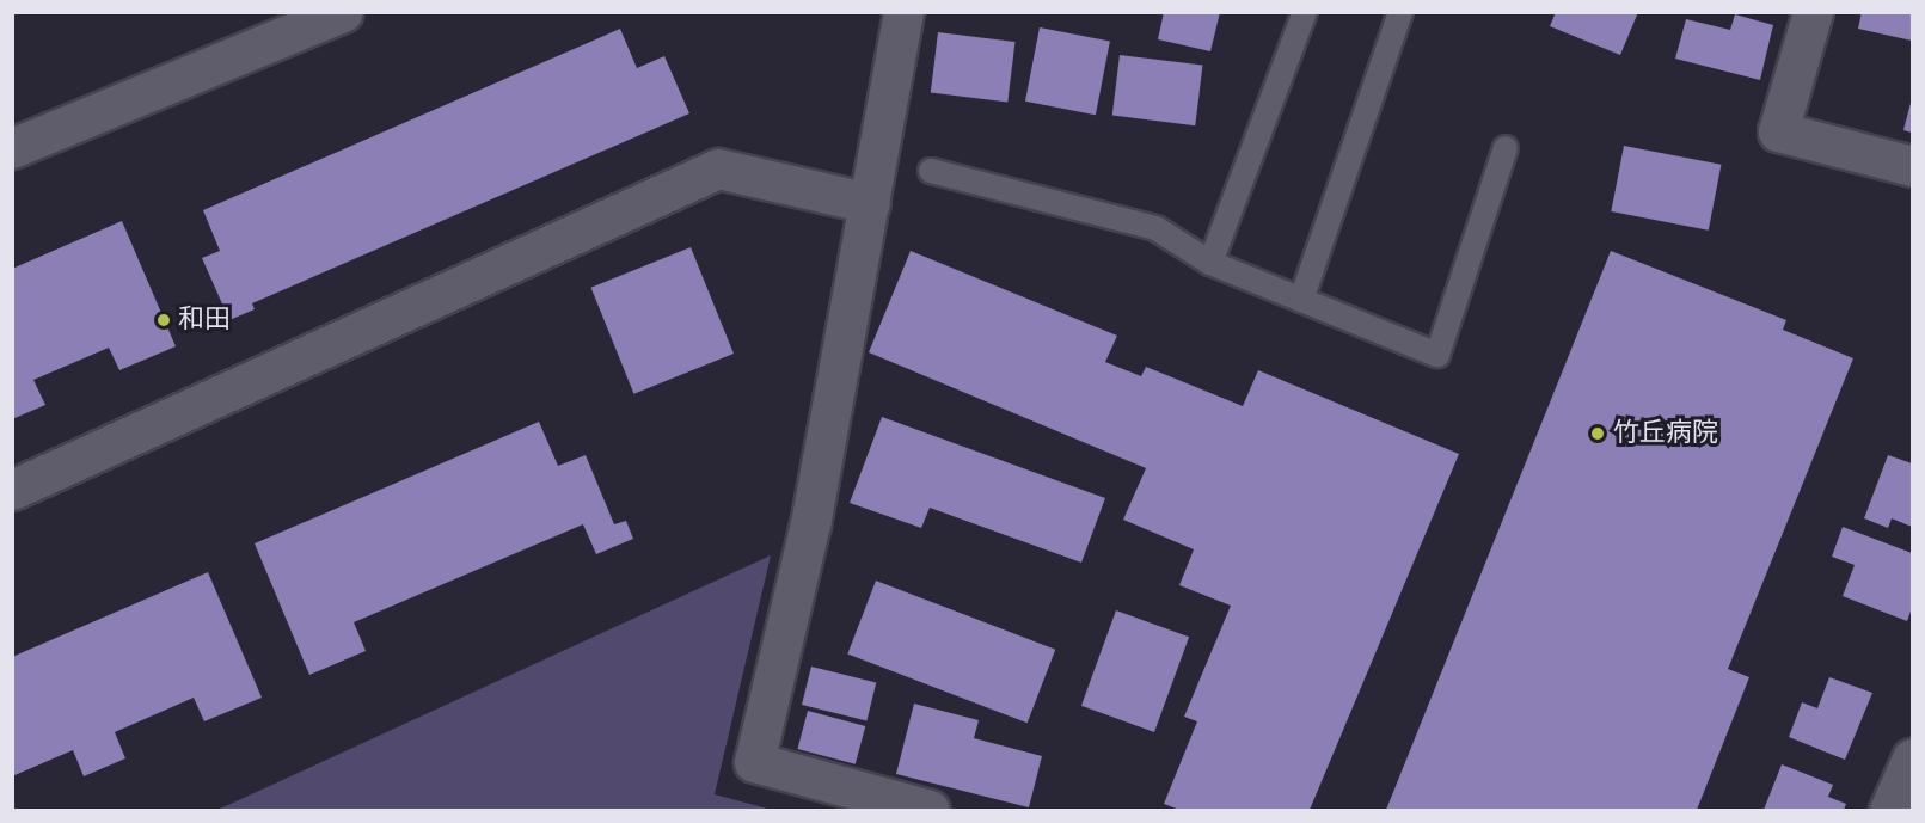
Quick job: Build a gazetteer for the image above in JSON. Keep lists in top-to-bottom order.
{
  "places": ["和田", "竹丘病院"]
}
